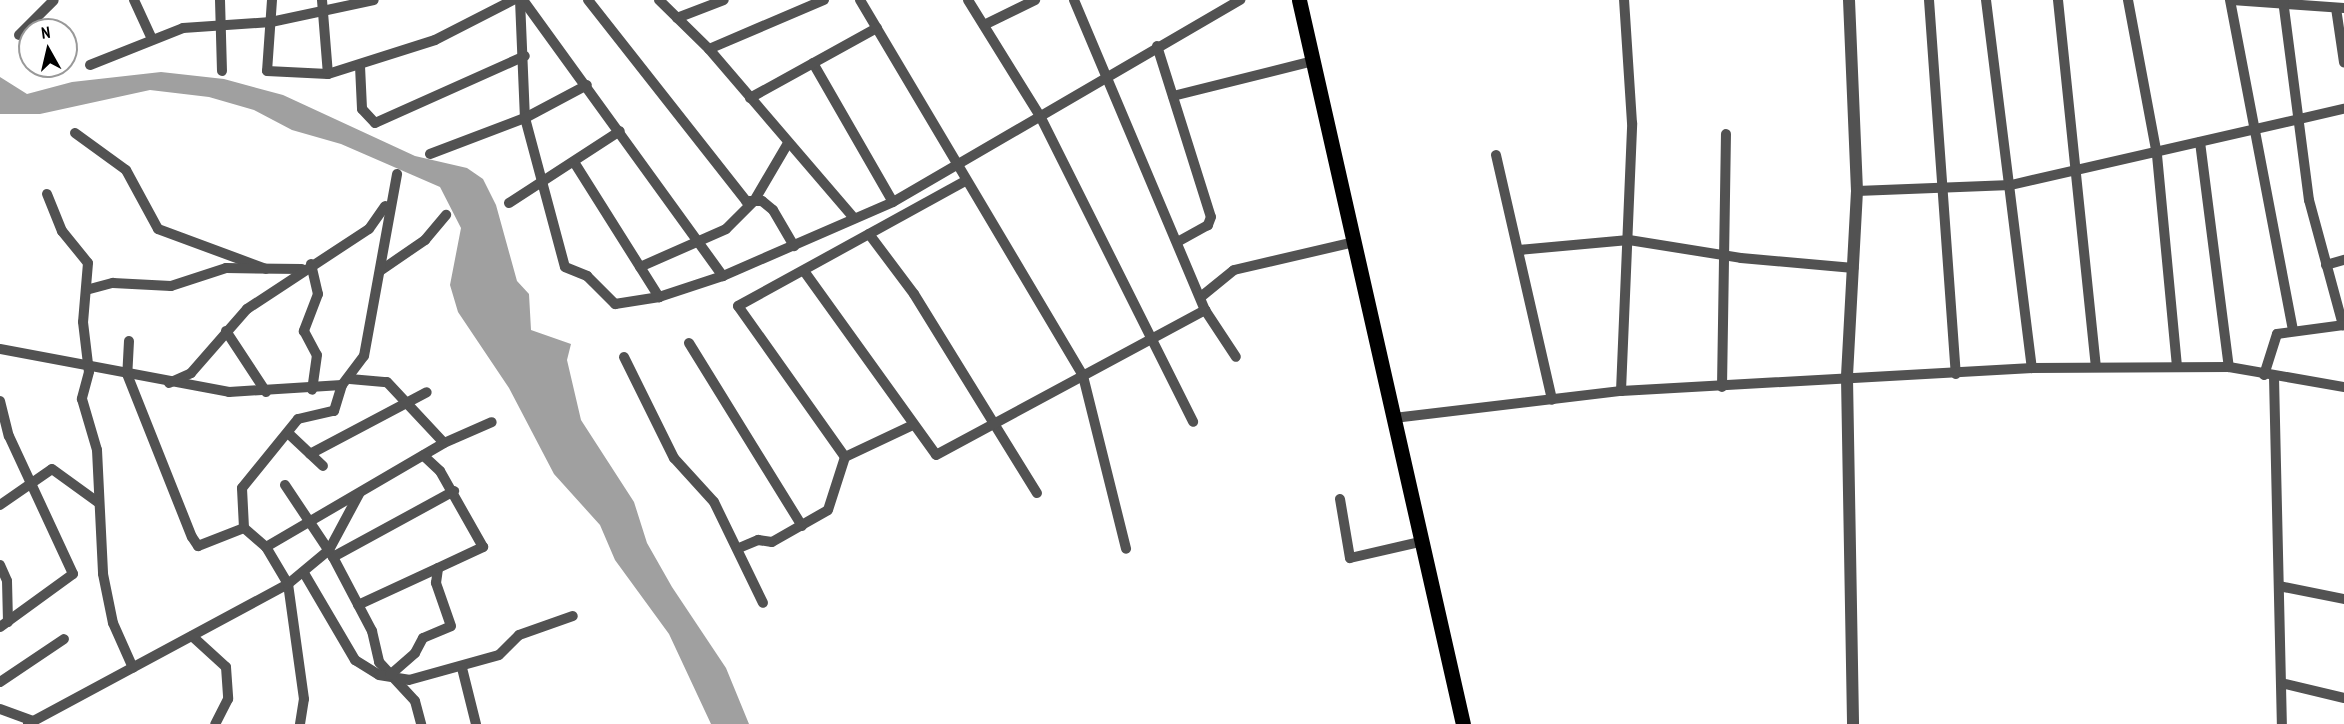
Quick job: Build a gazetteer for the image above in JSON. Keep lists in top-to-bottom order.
{
  "north": "top"
}
